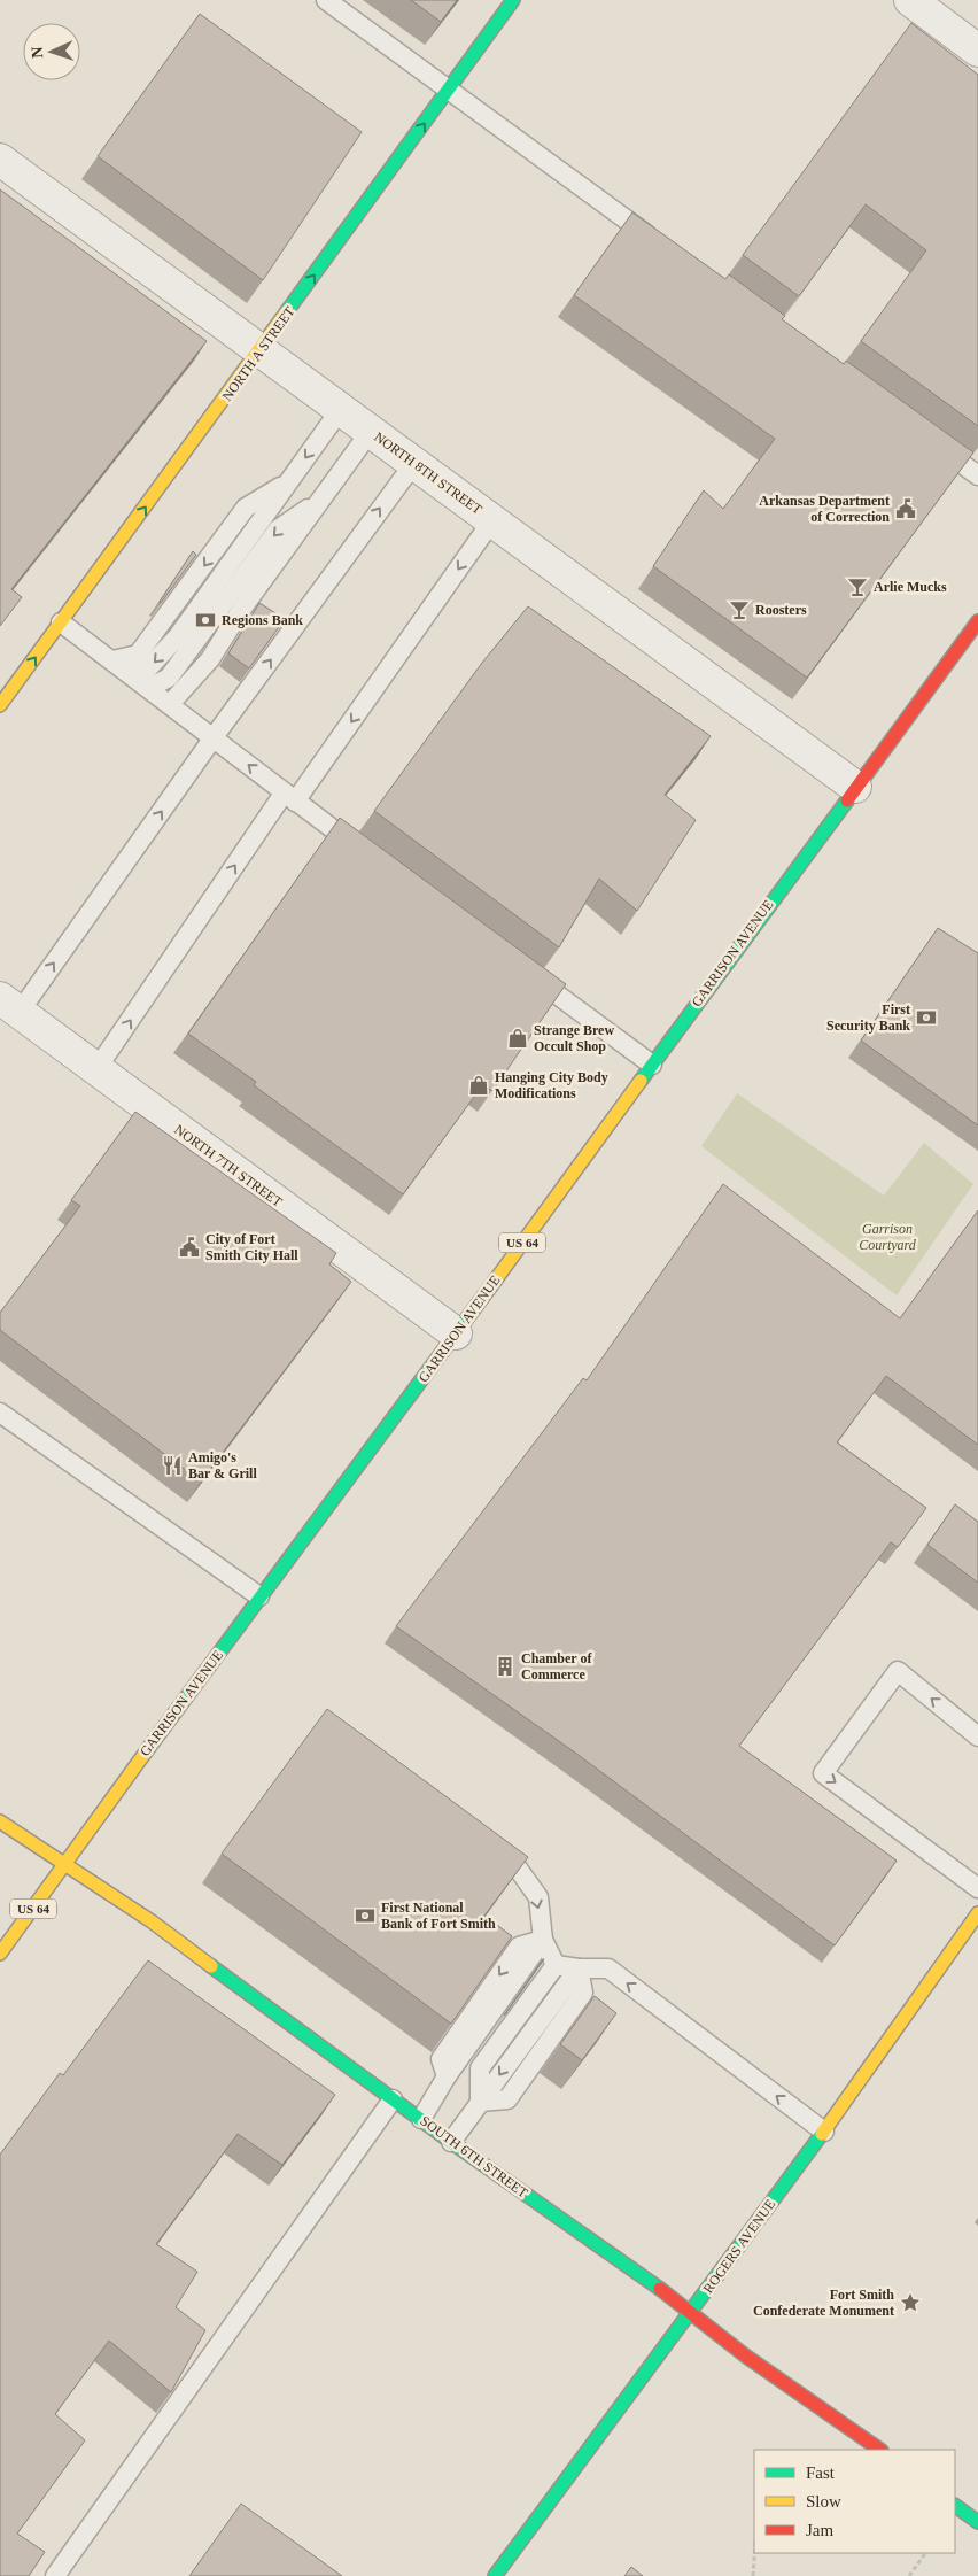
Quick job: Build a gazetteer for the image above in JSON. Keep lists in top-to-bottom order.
{
  "streets": {
    "street": [
      "NORTH A STREET",
      "NORTH 8TH STREET",
      "GARRISON AVENUE",
      "NORTH 7TH STREET",
      "US 64",
      "SOUTH 6TH STREET",
      "ROGERS AVENUE"
    ]
  },
  "crossings": [
    ["NORTH A STREET", "NORTH 8TH STREET"],
    ["NORTH 8TH STREET", "GARRISON AVENUE"],
    ["GARRISON AVENUE", "NORTH 7TH STREET"],
    ["GARRISON AVENUE", "SOUTH 6TH STREET"],
    ["SOUTH 6TH STREET", "ROGERS AVENUE"]
  ],
  "one_way": ["NORTH A STREET"],
  "parks": ["Garrison Courtyard"],
  "places": {
    "public building": ["Arkansas Department of Correction", "City of Fort Smith City Hall"],
    "bar": ["Arlie Mucks", "Roosters"],
    "bank": ["Regions Bank", "First Security Bank", "First National Bank of Fort Smith"],
    "shop": ["Strange Brew Occult Shop", "Hanging City Body Modifications"],
    "restaurant": ["Amigo's Bar & Grill"],
    "building": ["Chamber of Commerce"],
    "place": ["Fort Smith Confederate Monument"]
  },
  "legend": ["Fast", "Slow", "Jam"],
  "north": "left"
}
